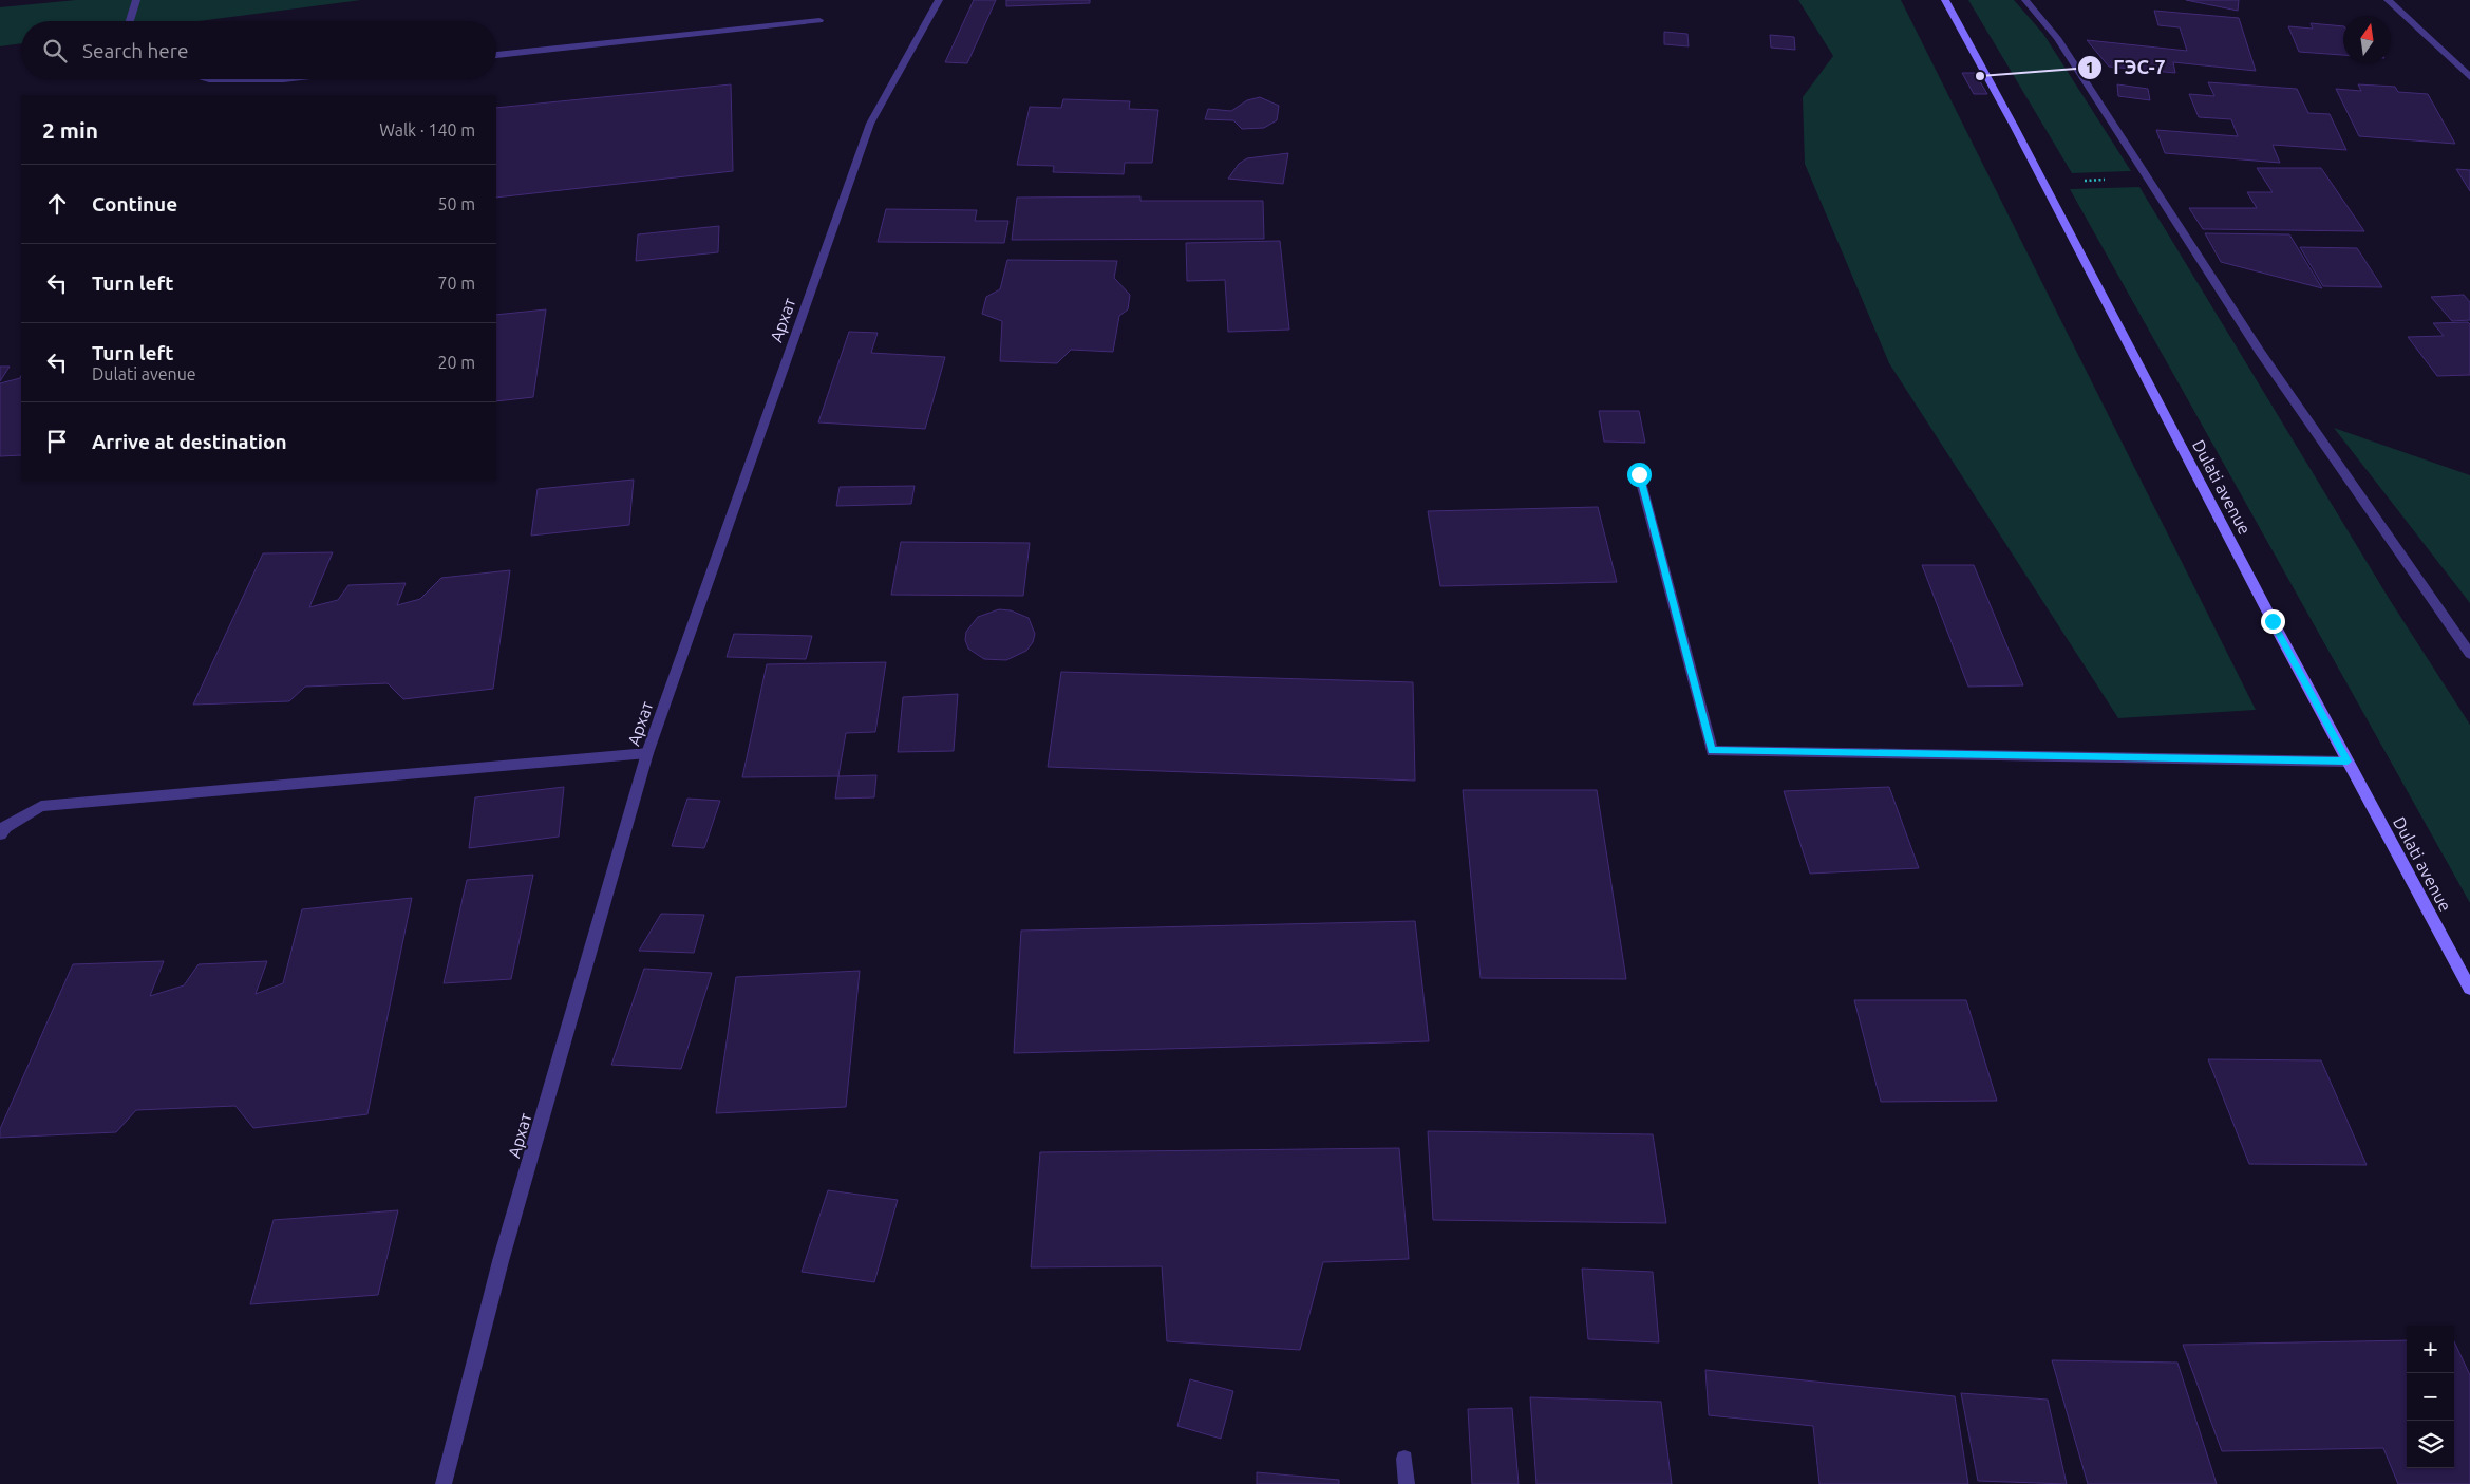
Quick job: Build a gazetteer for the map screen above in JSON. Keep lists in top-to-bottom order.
{
  "streets": {
    "main road": ["Dulati avenue"],
    "street": ["Архат"]
  },
  "places": ["ГЭС-7"],
  "north": "top",
  "page": {
    "search": "Search here",
    "heading": ["2 min", "Walk · 140 m"],
    "list": [
      ["Continue", "50 m"],
      ["Turn left", "70 m"],
      ["Turn left", "Dulati avenue", "20 m"],
      "Arrive at destination"
    ],
    "map_buttons": ["+", "−"]
  }
}
